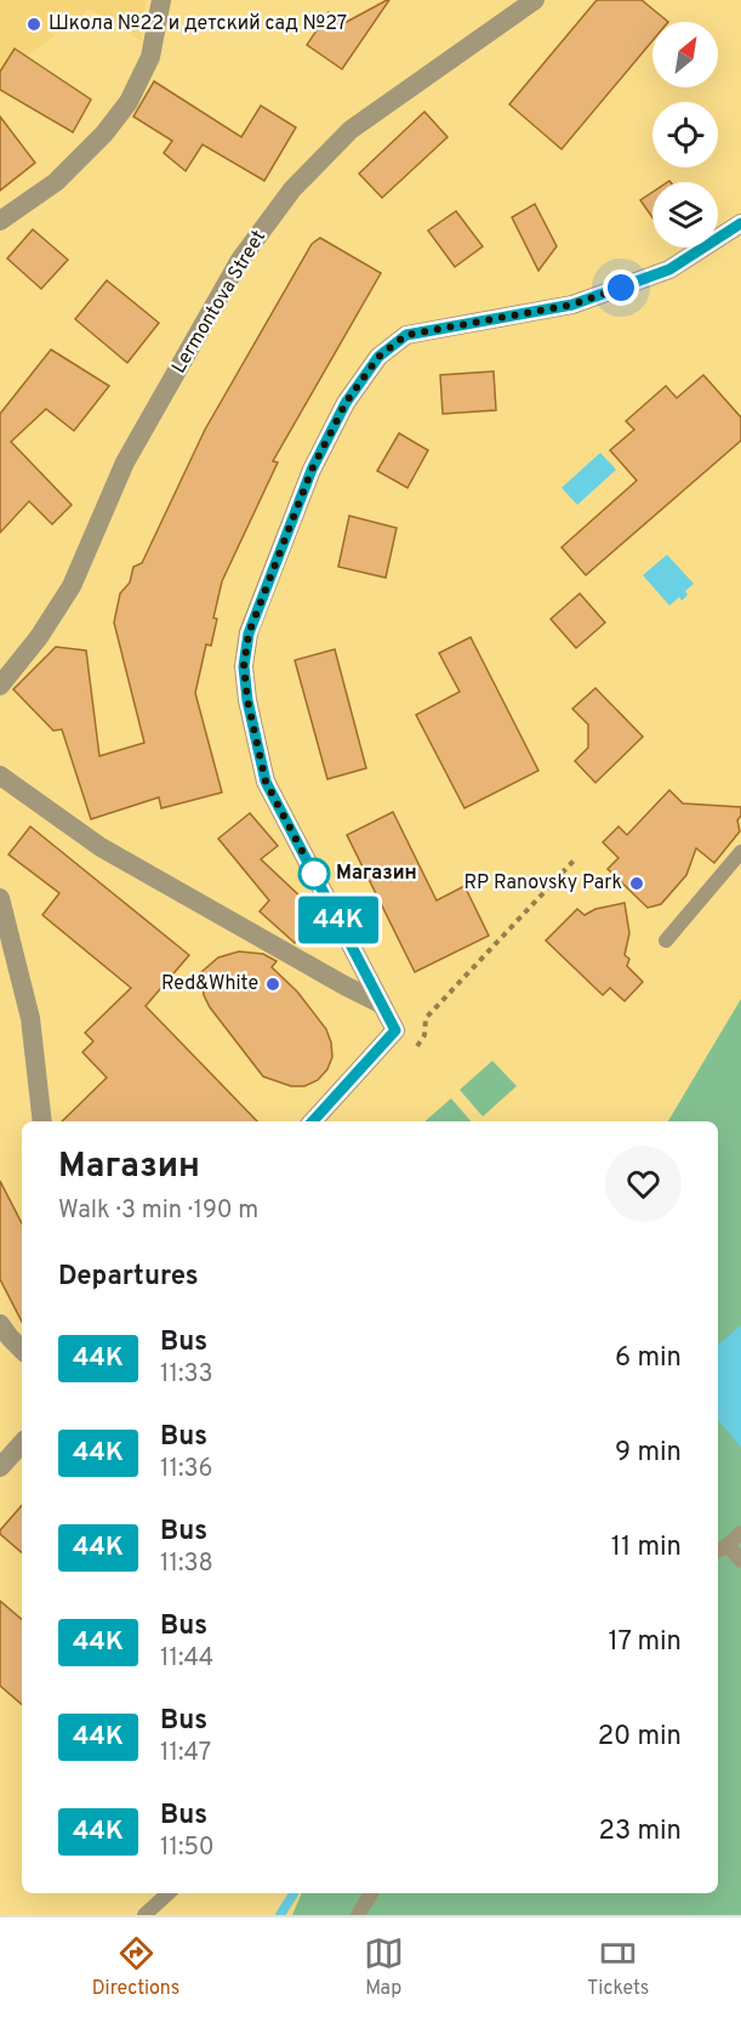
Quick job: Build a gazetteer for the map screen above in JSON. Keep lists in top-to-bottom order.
{
  "streets": {
    "street": ["Lermontova Street"]
  },
  "places": [
    "Школа №22 и детский сад №27",
    "Магазин",
    "RP Ranovsky Park",
    "Red&White"
  ],
  "lines": ["bus line 44К"],
  "north": "top right",
  "page": {
    "on_map": "44К",
    "heading": [
      ["Магазин", "Walk · 3 min · 190 m"],
      "Departures"
    ],
    "list": [
      {
        "mark": "44К",
        "name": "Bus",
        "note": "11:33",
        "value": "6 min"
      },
      {
        "mark": "44К",
        "name": "Bus",
        "note": "11:36",
        "value": "9 min"
      },
      {
        "mark": "44К",
        "name": "Bus",
        "note": "11:38",
        "value": "11 min"
      },
      {
        "mark": "44К",
        "name": "Bus",
        "note": "11:44",
        "value": "17 min"
      },
      {
        "mark": "44К",
        "name": "Bus",
        "note": "11:47",
        "value": "20 min"
      },
      {
        "mark": "44К",
        "name": "Bus",
        "note": "11:50",
        "value": "23 min"
      }
    ],
    "tabs": ["Directions", "Map", "Tickets"]
  }
}
